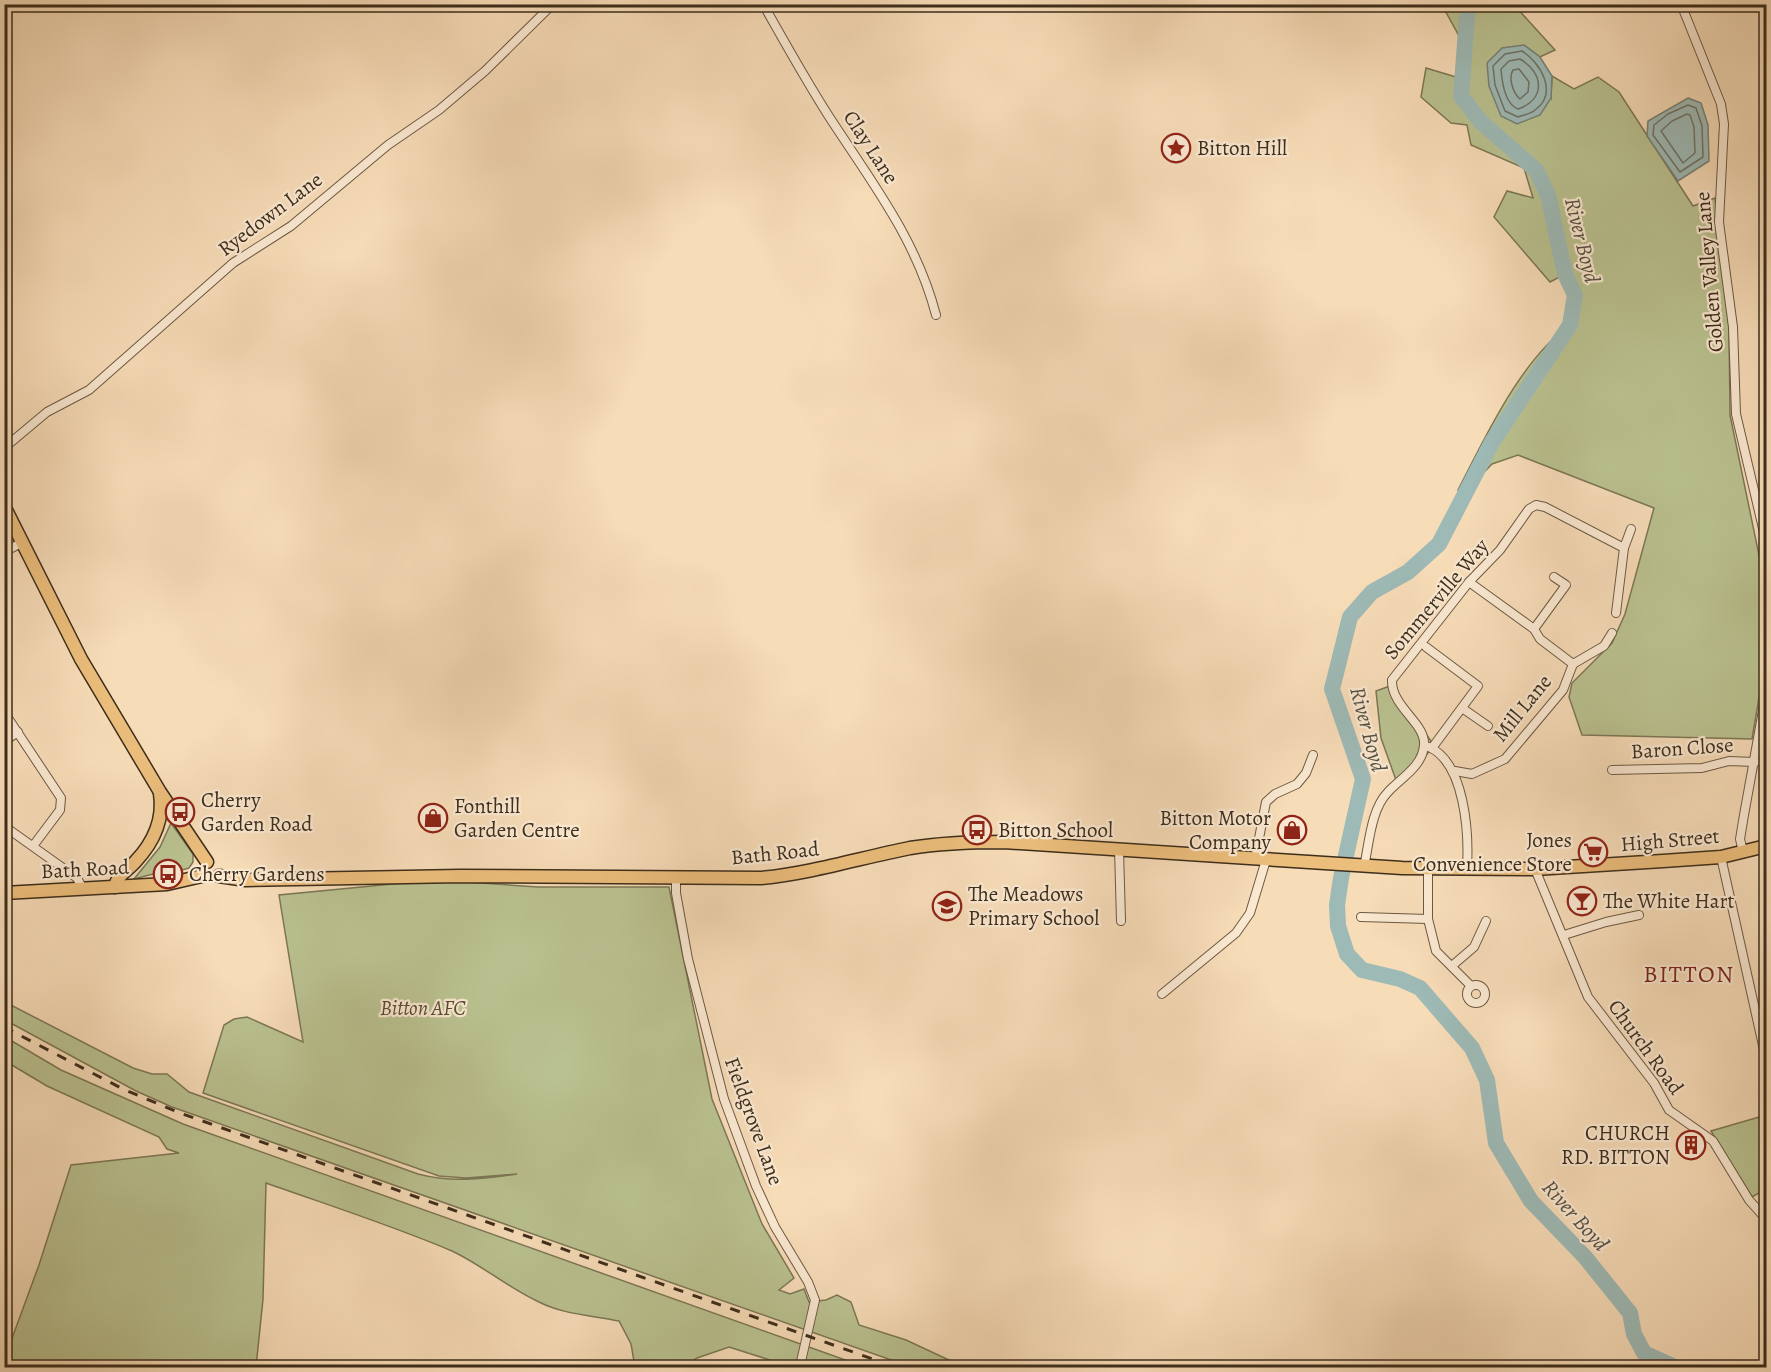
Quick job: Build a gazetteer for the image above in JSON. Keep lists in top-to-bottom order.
{
  "streets": {
    "main road": ["High Street", "Bath Road"],
    "street": [
      "Clay Lane",
      "Ryedown Lane",
      "Golden Valley Lane",
      "Sommerville Way",
      "Mill Lane",
      "Baron Close",
      "Church Road",
      "Fieldgrove Lane"
    ]
  },
  "crossings": [
    ["Sommerville Way", "Mill Lane"],
    ["High Street", "Church Road"],
    ["Bath Road", "Fieldgrove Lane"]
  ],
  "districts": ["BITTON"],
  "water": ["River Boyd"],
  "parks": ["Bitton AFC"],
  "places": {
    "place": ["Bitton Hill"],
    "bus stop": ["Cherry Garden Road", "Bitton School", "Cherry Gardens"],
    "shop": ["Fonthill Garden Centre", "Bitton Motor Company"],
    "supermarket": ["Jones Convenience Store"],
    "bar": ["The White Hart"],
    "school or university": ["The Meadows Primary School"],
    "building": ["CHURCH RD. BITTON"]
  }
}
